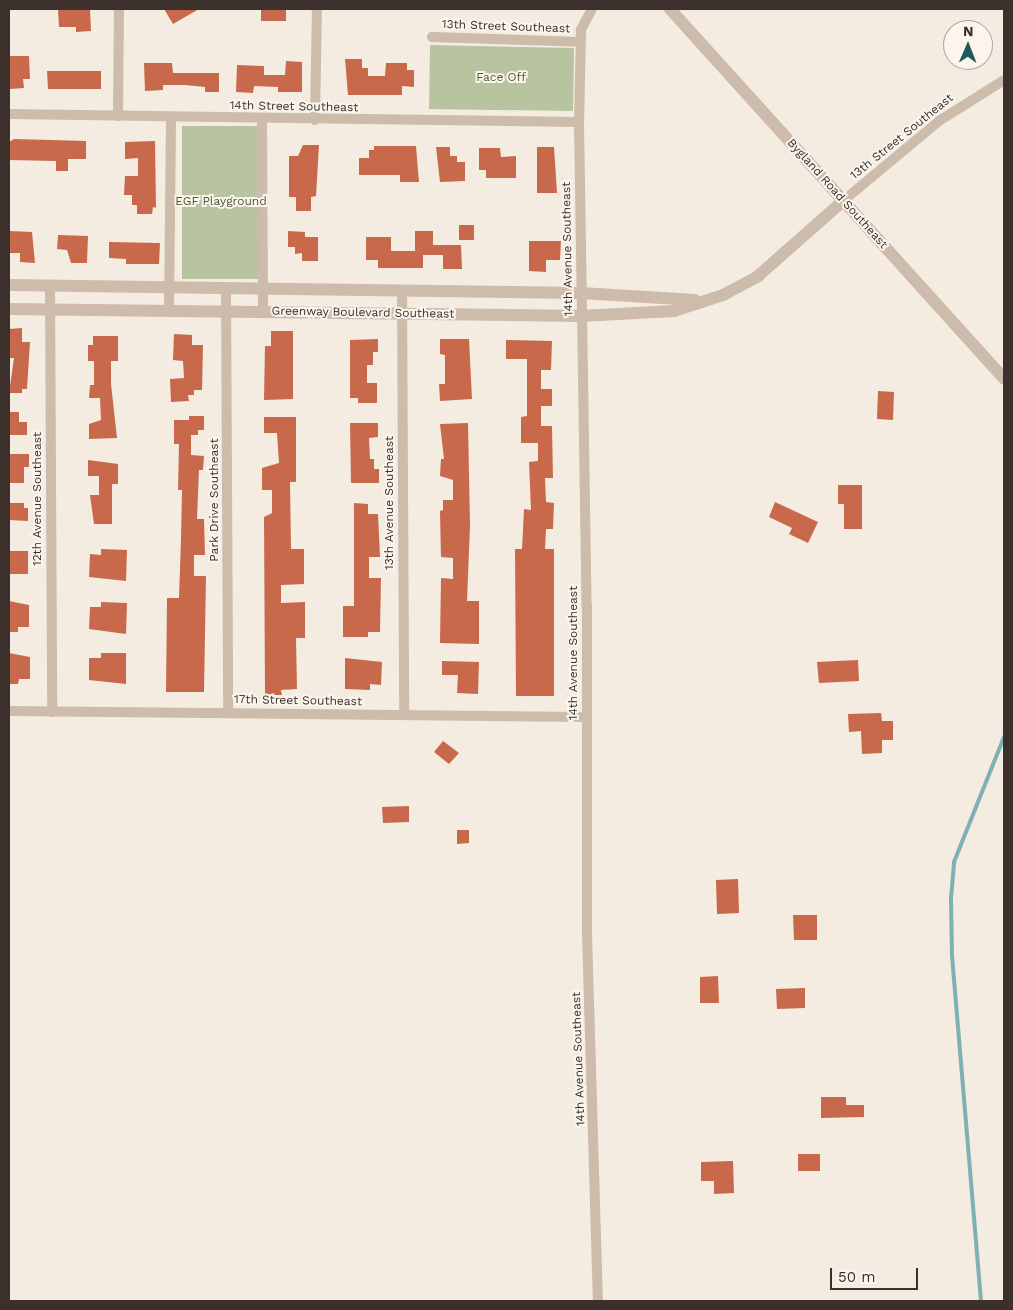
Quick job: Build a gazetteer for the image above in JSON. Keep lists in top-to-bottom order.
{
  "streets": {
    "street": [
      "13th Street Southeast",
      "14th Street Southeast",
      "Bygland Road Southeast",
      "14th Avenue Southeast",
      "Greenway Boulevard Southeast",
      "12th Avenue Southeast",
      "Park Drive Southeast",
      "13th Avenue Southeast",
      "17th Street Southeast"
    ]
  },
  "crossings": [
    ["13th Street Southeast", "Bygland Road Southeast"],
    ["13th Street Southeast", "14th Avenue Southeast"],
    ["13th Street Southeast", "Greenway Boulevard Southeast"],
    ["14th Street Southeast", "14th Avenue Southeast"],
    ["Bygland Road Southeast", "Greenway Boulevard Southeast"],
    ["14th Avenue Southeast", "Greenway Boulevard Southeast"],
    ["14th Avenue Southeast", "17th Street Southeast"],
    ["Greenway Boulevard Southeast", "12th Avenue Southeast"],
    ["Greenway Boulevard Southeast", "Park Drive Southeast"],
    ["Greenway Boulevard Southeast", "13th Avenue Southeast"],
    ["12th Avenue Southeast", "17th Street Southeast"],
    ["Park Drive Southeast", "17th Street Southeast"],
    ["13th Avenue Southeast", "17th Street Southeast"]
  ],
  "parks": ["Face Off", "EGF Playground"],
  "scale_bar": "50 m",
  "north": "top"
}
